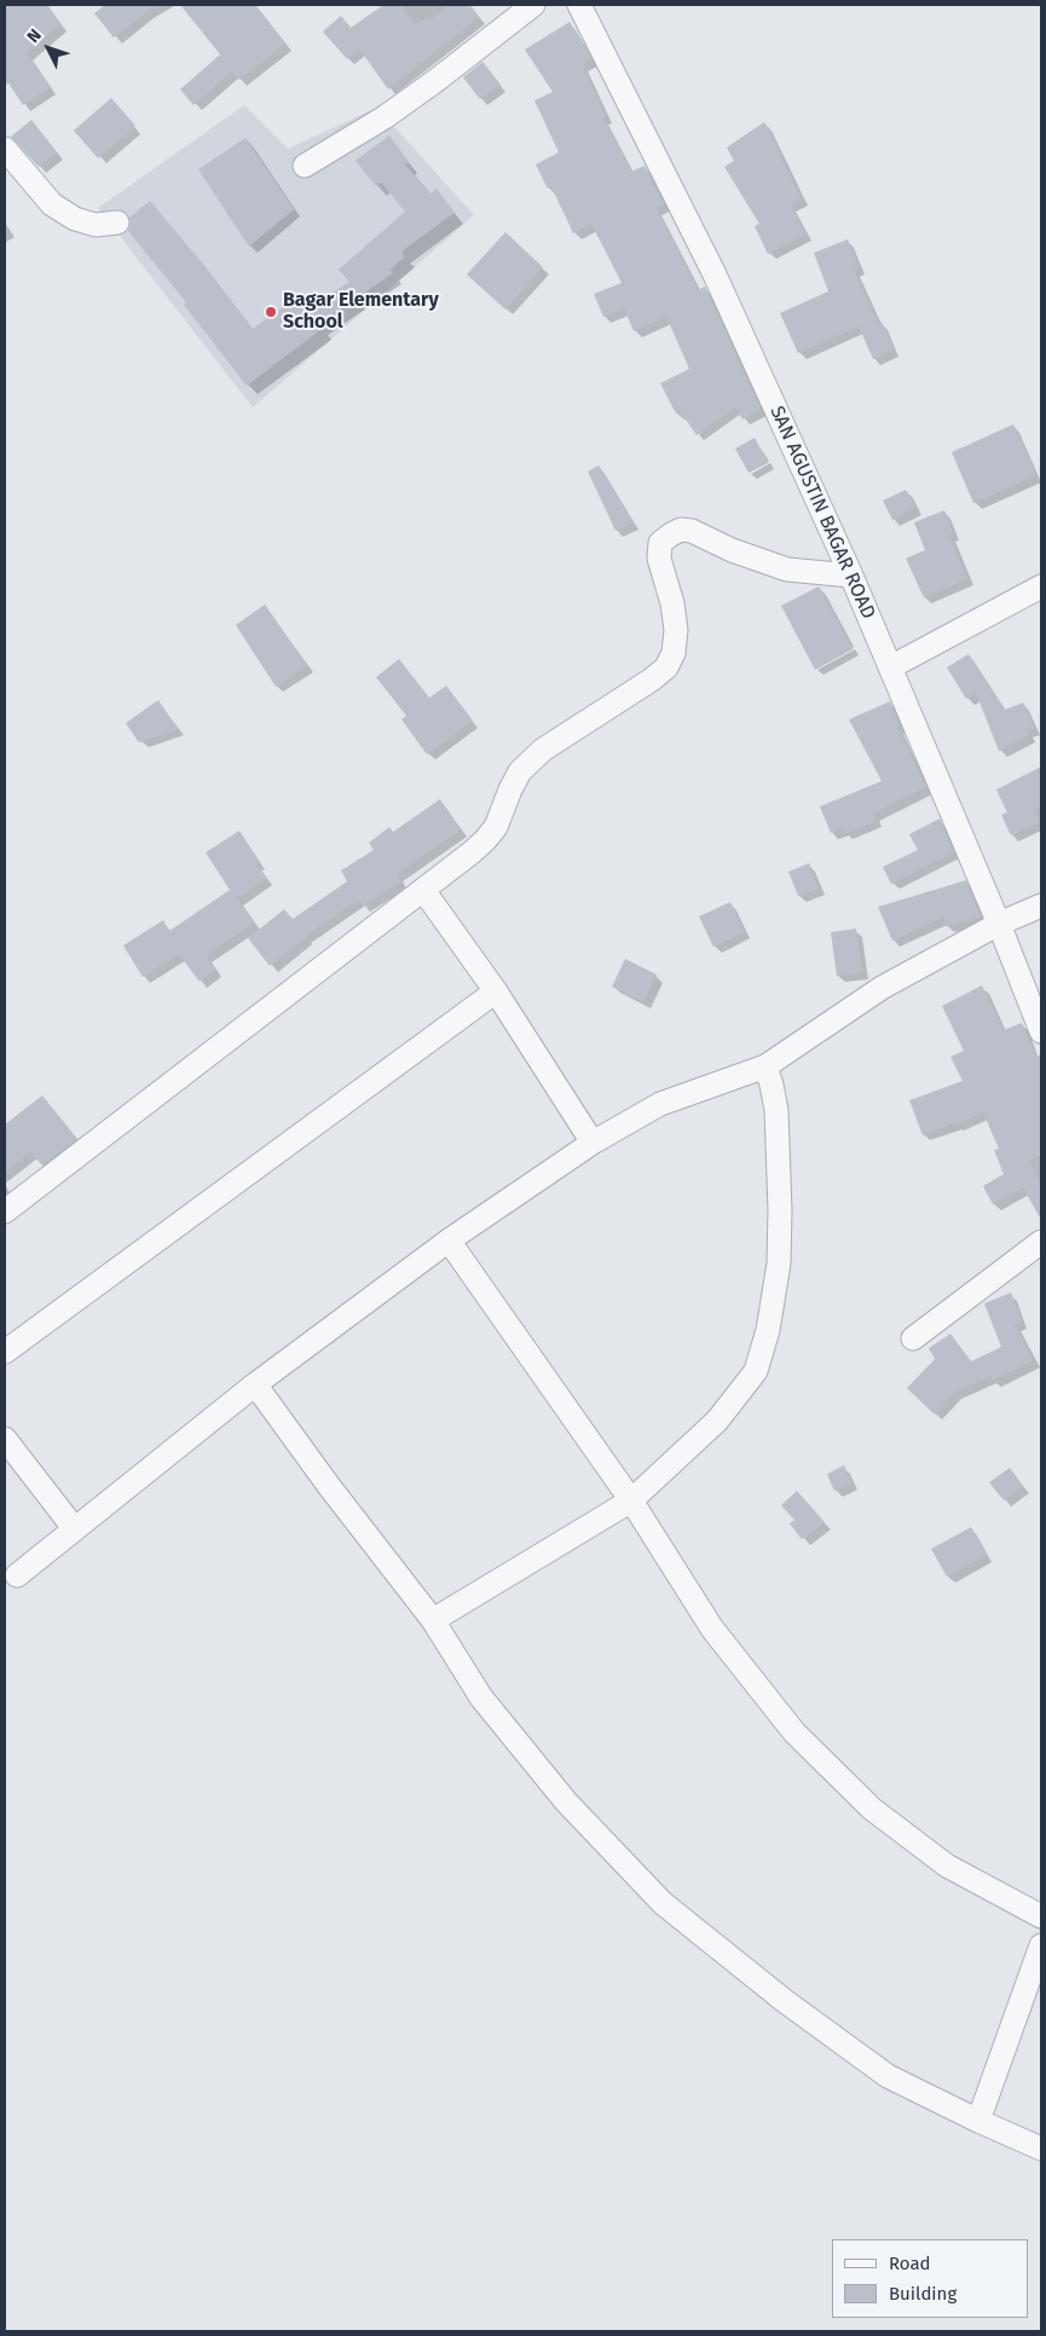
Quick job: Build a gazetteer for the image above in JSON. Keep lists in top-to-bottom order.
{
  "streets": {
    "street": ["SAN AGUSTIN BAGAR ROAD"]
  },
  "places": ["Bagar Elementary School"],
  "legend": ["Road", "Building"],
  "north": "top left"
}
